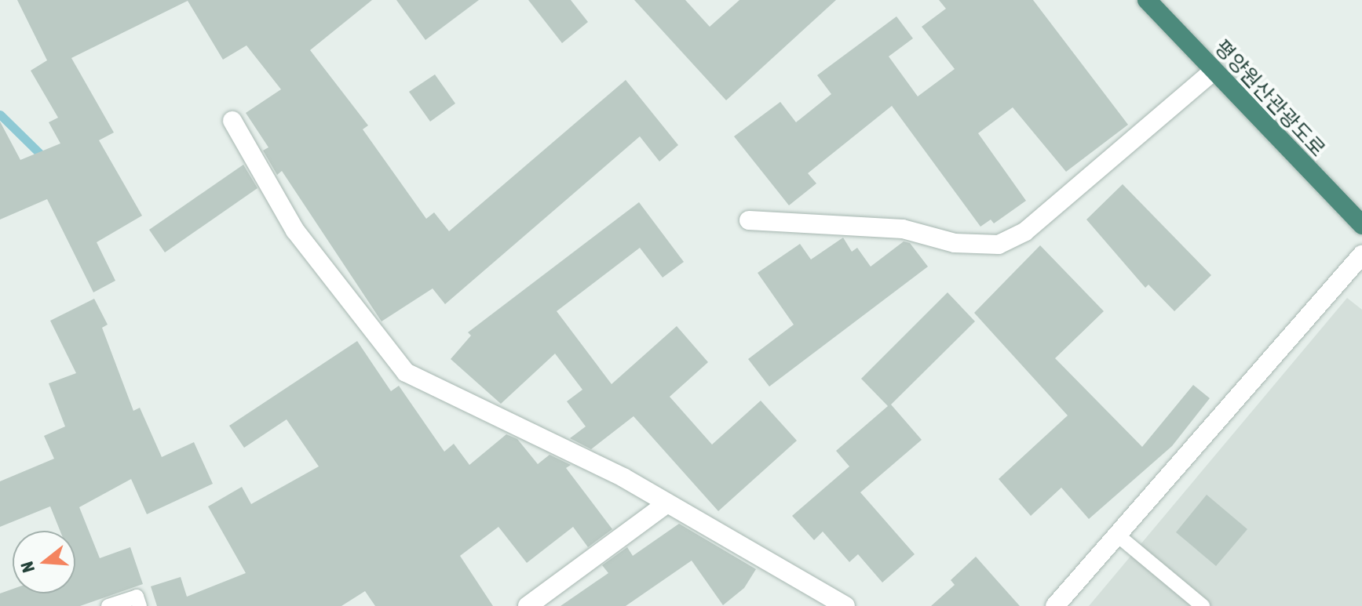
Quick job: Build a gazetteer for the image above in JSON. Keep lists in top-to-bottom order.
{
  "streets": {
    "highway": ["평양원산관광도로"]
  },
  "north": "left"
}
